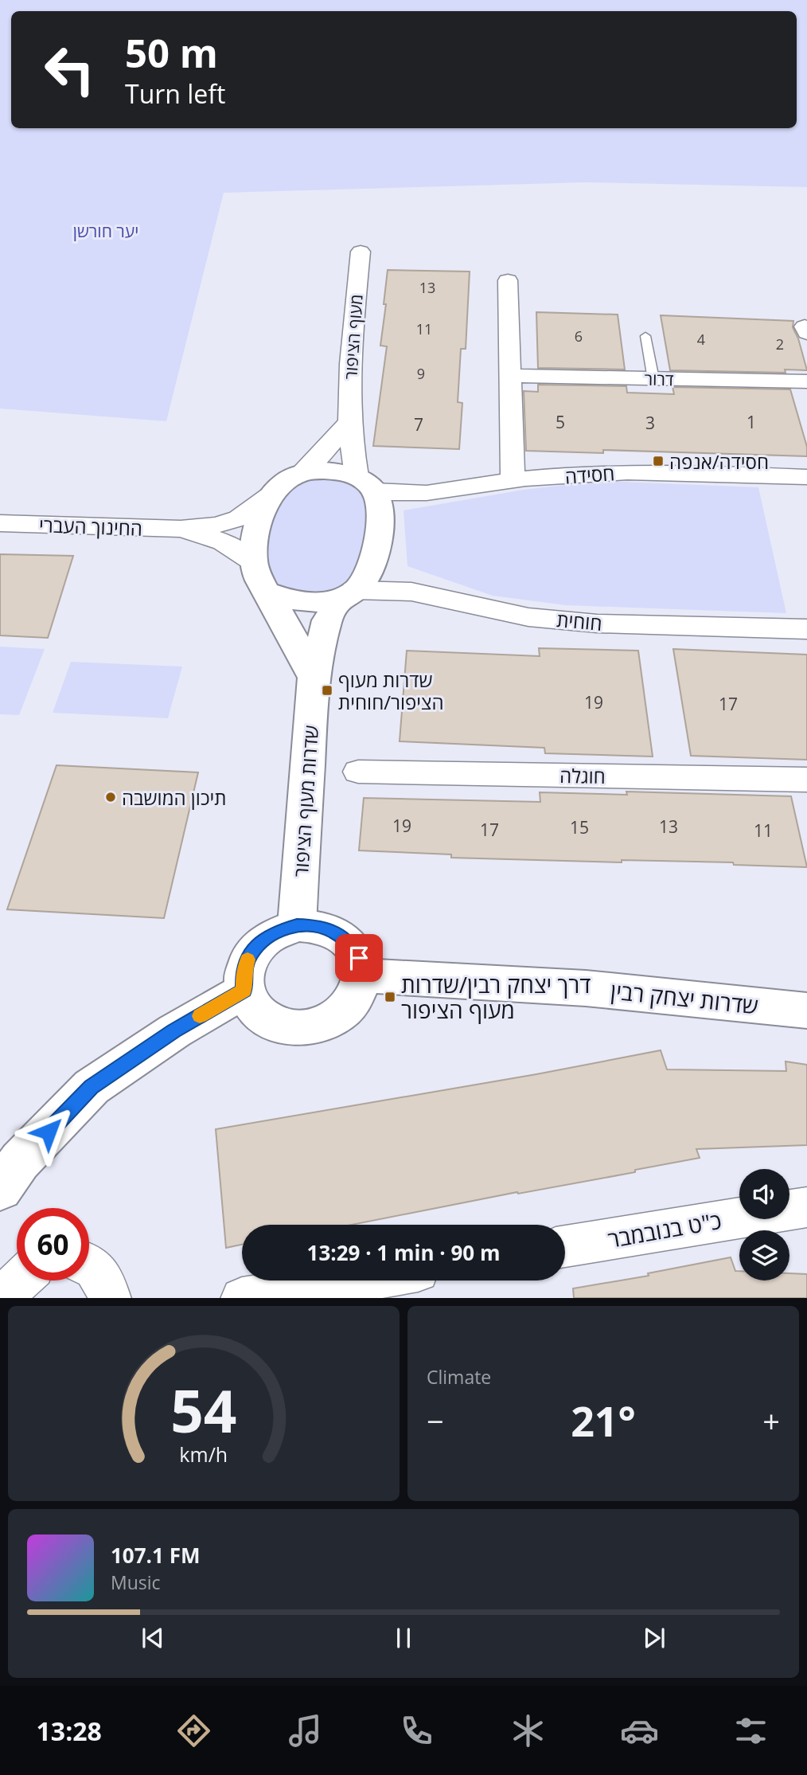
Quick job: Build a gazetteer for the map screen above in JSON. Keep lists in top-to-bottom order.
{
  "streets": {
    "street": [
      "מעוף הציפור",
      "דרור",
      "חסידה",
      "החינוך העברי",
      "חוחית",
      "חוגלה",
      "שדרות מעוף הציפור",
      "שדרות יצחק רבין",
      "כ\"ט בנובמבר"
    ]
  },
  "crossings": [
    ["מעוף הציפור", "חסידה"],
    ["מעוף הציפור", "החינוך העברי"],
    ["מעוף הציפור", "חוחית"],
    ["מעוף הציפור", "שדרות מעוף הציפור"],
    ["חסידה", "החינוך העברי"],
    ["חסידה", "חוחית"],
    ["חסידה", "שדרות מעוף הציפור"],
    ["החינוך העברי", "חוחית"],
    ["החינוך העברי", "שדרות מעוף הציפור"],
    ["חוחית", "שדרות מעוף הציפור"],
    ["שדרות מעוף הציפור", "שדרות יצחק רבין"]
  ],
  "parks": ["יער חורשן"],
  "places": {
    "transit": ["חסידה/אנפה", "שדרות מעוף הציפור/חוחית", "דרך יצחק רבין/שדרות מעוף הציפור"],
    "other": ["תיכון המושבה"]
  },
  "house_numbers": [
    "13",
    "11",
    "6",
    "4",
    "2",
    "9",
    "5",
    "1",
    "3",
    "7",
    "19",
    "17",
    "19",
    "13",
    "15",
    "17",
    "11"
  ],
  "page": {
    "turn": ["50 m", "Turn left"],
    "limit": "60",
    "trip": "13:29 · 1 min · 90 m",
    "tile": "Climate",
    "heat": ["−", "21°", "+"],
    "song": ["107.1 FM", "Music"],
    "tabs": "13:28",
    "gauge": ["54", "km/h"]
  }
}
